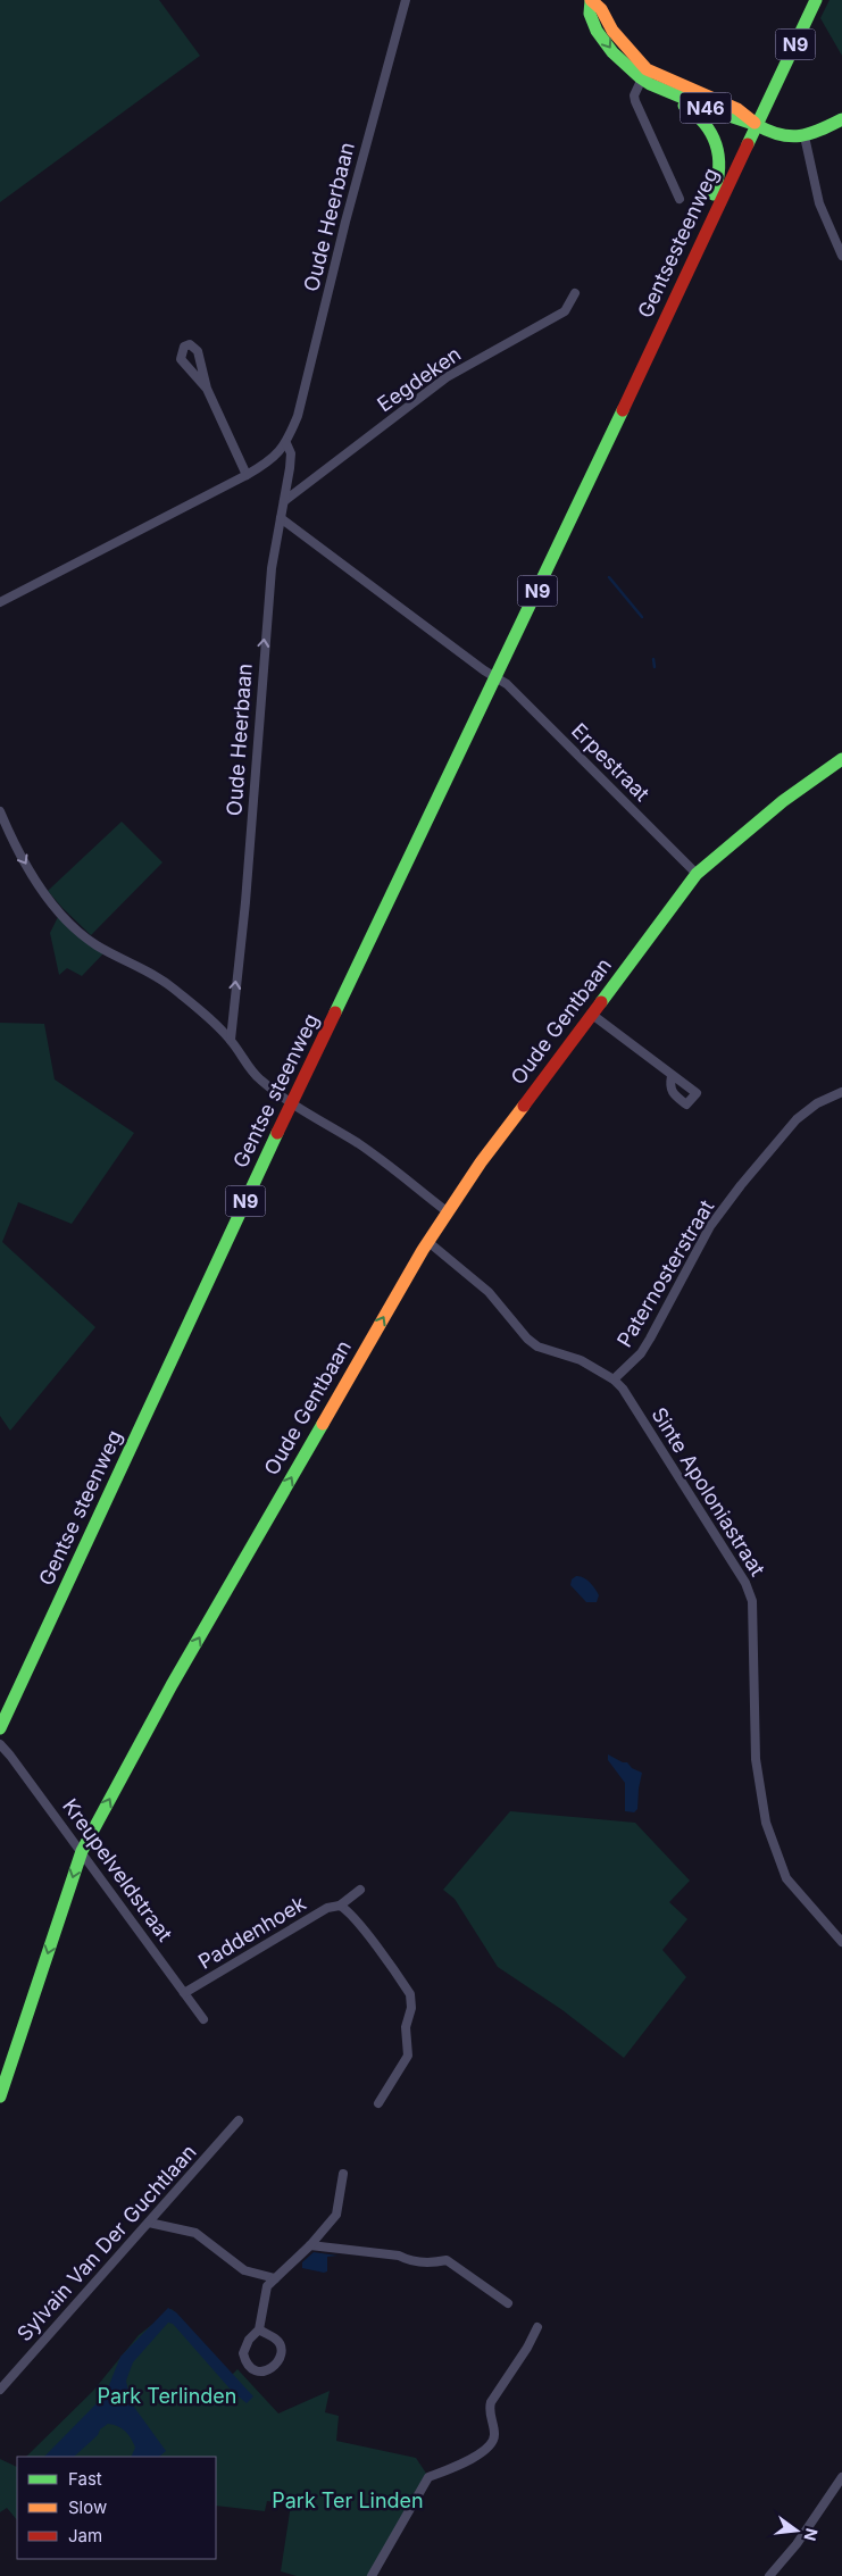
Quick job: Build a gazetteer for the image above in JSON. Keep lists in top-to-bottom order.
{
  "streets": {
    "main road": [
      "N9",
      "N46",
      "Gentsesteenweg",
      "Oude Gentbaan",
      "Gentse steenweg"
    ],
    "street": [
      "Oude Heerbaan",
      "Eegdeken",
      "Erpestraat",
      "Paternosterstraat",
      "Sinte Apoloniastraat",
      "Kreupelveldstraat",
      "Paddenhoek",
      "Sylvain Van Der Guchtlaan"
    ]
  },
  "crossings": [
    ["N46", "Gentsesteenweg"],
    ["Oude Heerbaan", "Eegdeken"],
    ["Oude Heerbaan", "Erpestraat"],
    ["Gentsesteenweg", "Gentse steenweg"],
    ["Erpestraat", "Oude Gentbaan"],
    ["Erpestraat", "Gentse steenweg"],
    ["Oude Gentbaan", "Sinte Apoloniastraat"],
    ["Oude Gentbaan", "Kreupelveldstraat"],
    ["Paternosterstraat", "Sinte Apoloniastraat"],
    ["Kreupelveldstraat", "Paddenhoek"]
  ],
  "one_way": ["Oude Heerbaan"],
  "parks": ["Park Terlinden", "Park Ter Linden"],
  "legend": ["Fast", "Slow", "Jam"],
  "north": "right"
}
